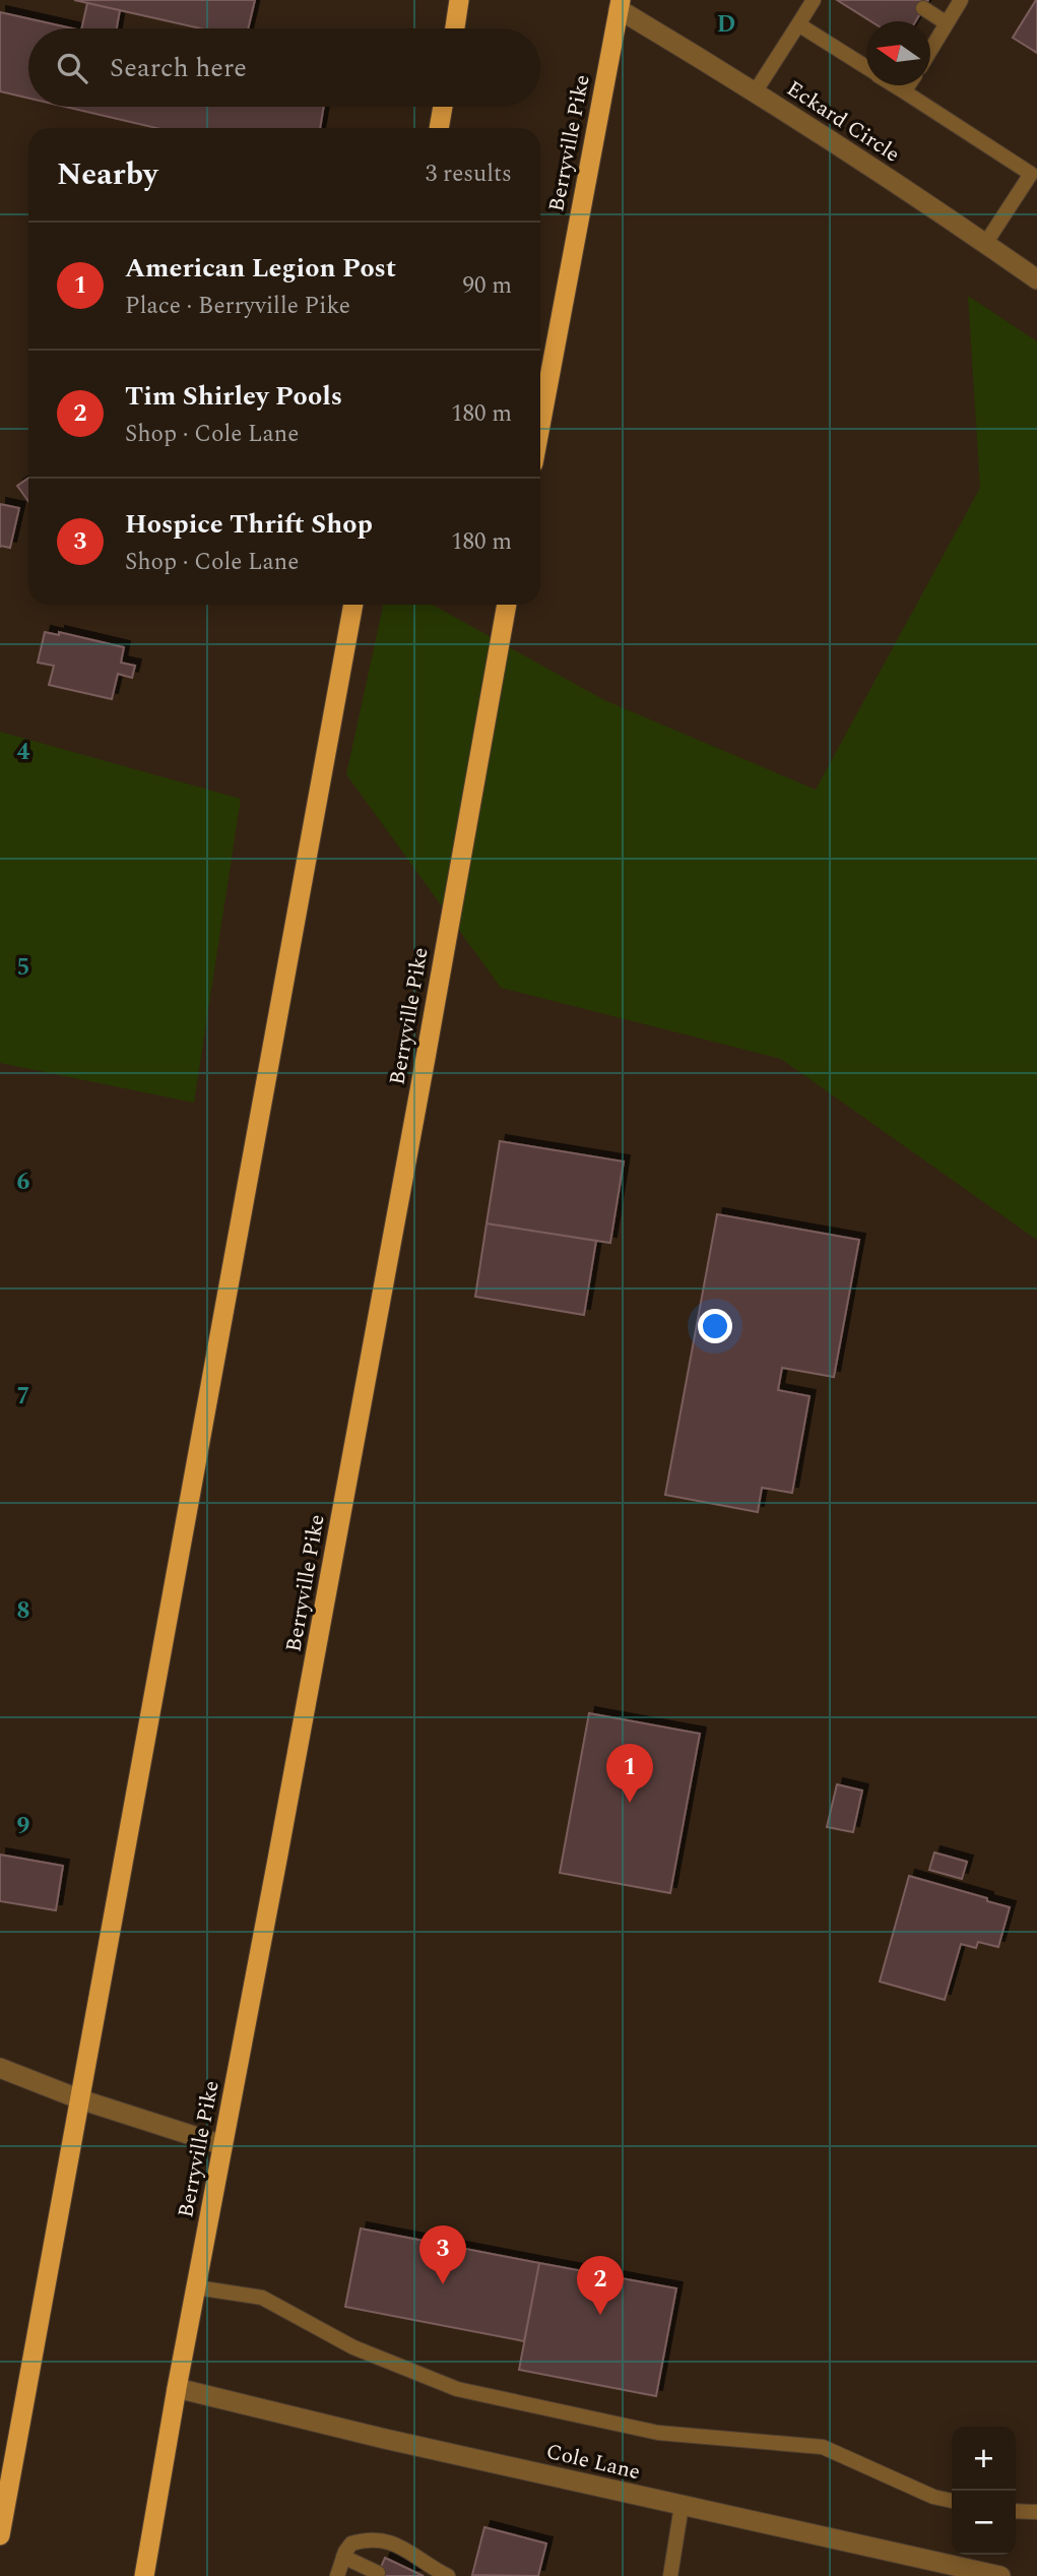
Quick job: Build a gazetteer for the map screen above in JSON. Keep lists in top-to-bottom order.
{
  "streets": {
    "highway": ["Berryville Pike"],
    "street": ["Eckard Circle", "Cole Lane"]
  },
  "crossings": [
    ["Eckard Circle", "Berryville Pike"],
    ["Berryville Pike", "Cole Lane"]
  ],
  "north": "left",
  "page": {
    "search": "Search here",
    "heading": ["Nearby", "3 results"],
    "list": [
      {
        "mark": "1",
        "name": "American Legion Post",
        "note": "Place · Berryville Pike",
        "value": "90 m"
      },
      {
        "mark": "2",
        "name": "Tim Shirley Pools",
        "note": "Shop · Cole Lane",
        "value": "180 m"
      },
      {
        "mark": "3",
        "name": "Hospice Thrift Shop",
        "note": "Shop · Cole Lane",
        "value": "180 m"
      }
    ],
    "pins": ["1", "3", "2"],
    "map_buttons": ["+", "−"]
  },
  "grid": {
    "columns": ["D"],
    "rows": [
      "4",
      "5",
      "6",
      "7",
      "8",
      "9"
    ]
  }
}
